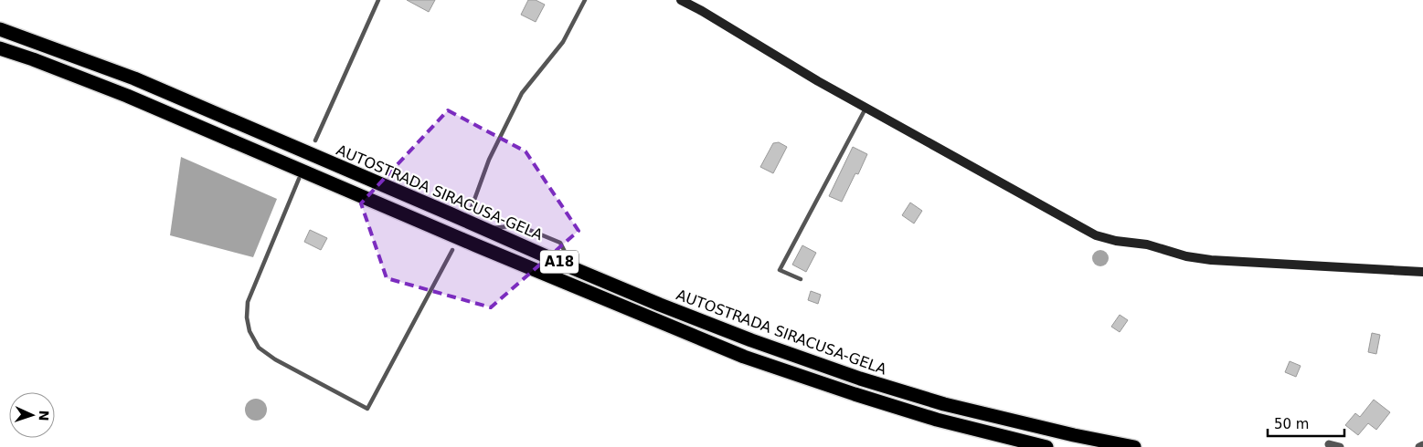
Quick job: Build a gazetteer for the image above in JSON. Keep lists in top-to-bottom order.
{
  "streets": {
    "highway": ["AUTOSTRADA SIRACUSA-GELA", "A18"]
  },
  "scale_bar": "50 m",
  "north": "right"
}
